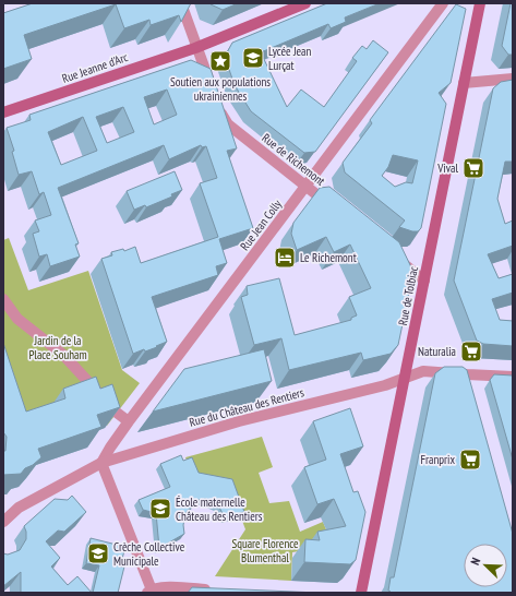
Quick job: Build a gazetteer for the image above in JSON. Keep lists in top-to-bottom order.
{
  "streets": {
    "main road": ["Rue Jeanne d'Arc", "Rue de Tolbiac"],
    "street": ["Rue de Richemont", "Rue Jean Colly", "Rue du Château des Rentiers"]
  },
  "crossings": [
    ["Rue de Richemont", "Rue Jean Colly"],
    ["Rue Jean Colly", "Rue du Château des Rentiers"],
    ["Rue de Tolbiac", "Rue du Château des Rentiers"]
  ],
  "parks": ["Jardin de la Place Souham", "Square Florence Blumenthal"],
  "places": {
    "school or university": ["Lycée Jean Lurçat", "École maternelle Château des Rentiers", "Crèche Collective Municipale"],
    "place": ["Soutien aux populations ukrainiennes"],
    "supermarket": ["Vival", "Naturalia", "Franprix"],
    "hotel": ["Le Richemont"]
  },
  "north": "top left"
}
